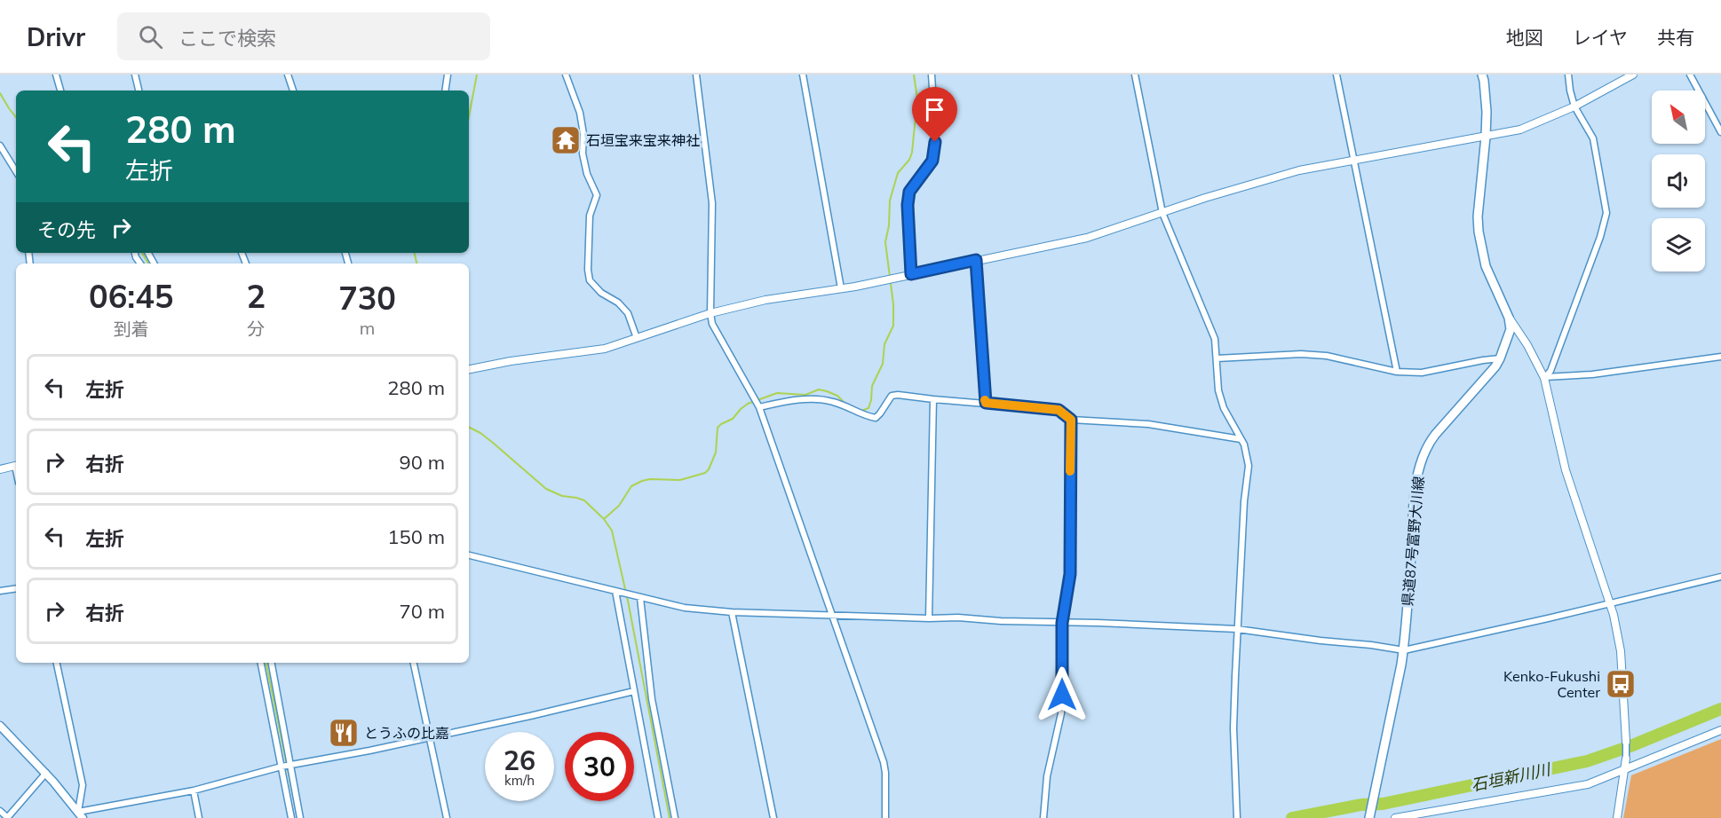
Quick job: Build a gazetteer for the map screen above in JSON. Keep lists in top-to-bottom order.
{
  "streets": {
    "main road": ["県道87号富野大川線"]
  },
  "water": ["石垣新川川"],
  "places": {
    "temple": ["石垣宝来宝来神社"],
    "bus stop": ["Kenko-Fukushi Center"],
    "restaurant": ["とうふの比嘉"]
  },
  "north": "top left",
  "page": {
    "header": "Drivr",
    "search": "ここで検索",
    "nav": ["地図", "レイヤ", "共有"],
    "turn": ["280 m", "左折"],
    "then": "その先",
    "eta": [
      "06:45",
      "到着",
      "2",
      "分",
      "730",
      "m"
    ],
    "list": [
      {
        "name": "左折",
        "value": "280 m"
      },
      {
        "name": "右折",
        "value": "90 m"
      },
      {
        "name": "左折",
        "value": "150 m"
      },
      {
        "name": "右折",
        "value": "70 m"
      }
    ],
    "speed": "26 km/h",
    "limit": "30"
  }
}
